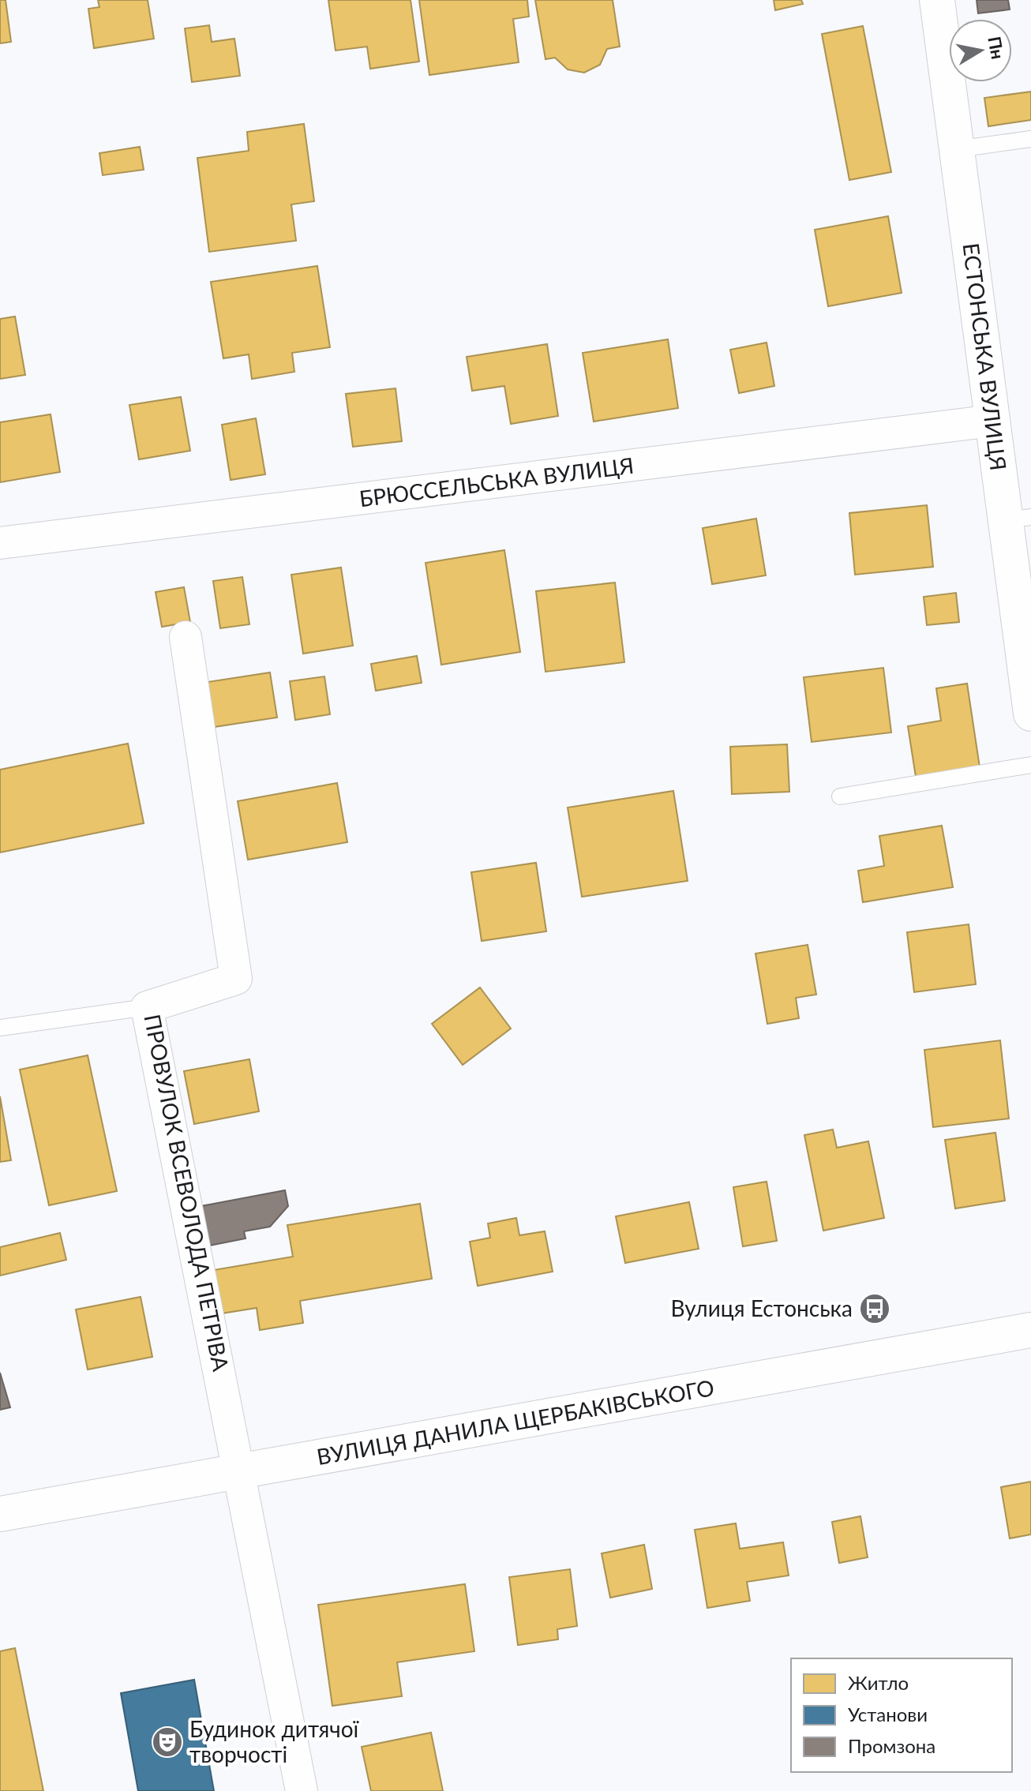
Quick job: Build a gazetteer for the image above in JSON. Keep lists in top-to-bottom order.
{
  "streets": {
    "main road": ["ЕСТОНСЬКА ВУЛИЦЯ", "ВУЛИЦЯ ДАНИЛА ЩЕРБАКІВСЬКОГО"],
    "street": ["БРЮССЕЛЬСЬКА ВУЛИЦЯ", "ПРОВУЛОК ВСЕВОЛОДА ПЕТРІВА"]
  },
  "crossings": [
    ["ЕСТОНСЬКА ВУЛИЦЯ", "БРЮССЕЛЬСЬКА ВУЛИЦЯ"],
    ["ПРОВУЛОК ВСЕВОЛОДА ПЕТРІВА", "ВУЛИЦЯ ДАНИЛА ЩЕРБАКІВСЬКОГО"]
  ],
  "places": {
    "bus stop": ["Вулиця Естонська"],
    "theatre": ["Будинок дитячої творчості"]
  },
  "legend": ["Житло", "Установи", "Промзона"],
  "north": "right"
}
